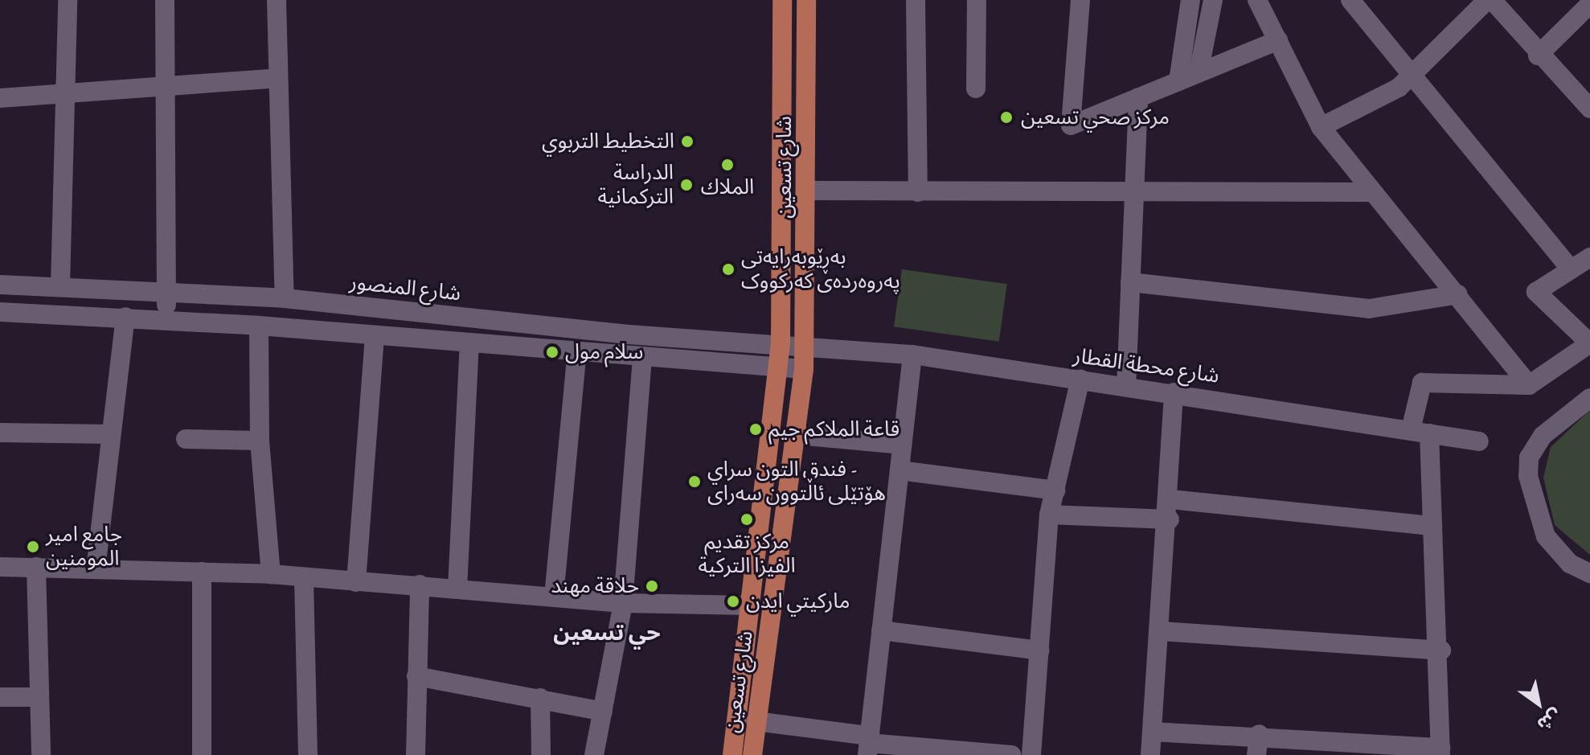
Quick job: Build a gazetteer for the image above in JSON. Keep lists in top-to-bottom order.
{
  "streets": {
    "main road": ["شارع تسعين"],
    "street": ["شارع المنصور", "شارع محطة القطار"]
  },
  "crossings": [
    ["شارع تسعين", "شارع المنصور"],
    ["شارع تسعين", "شارع محطة القطار"],
    ["شارع المنصور", "شارع محطة القطار"]
  ],
  "districts": ["حي تسعين"],
  "places": [
    "مركز صحي تسعين",
    "التخطيط التربوي",
    "الملاك",
    "الدراسة التركمانية",
    "بەڕێوبەرایەتی پەروەردەی کەرکووک",
    "سلام مول",
    "قاعة الملاكم جيم",
    "فندق التون سراي - هۆتێلی ئاڵتوون سەرای",
    "مركز تقديم الفيزا التركية",
    "جامع امير المومنين",
    "حلاقة مهند",
    "ماركيتي ايدن"
  ],
  "north": "bottom right"
}
